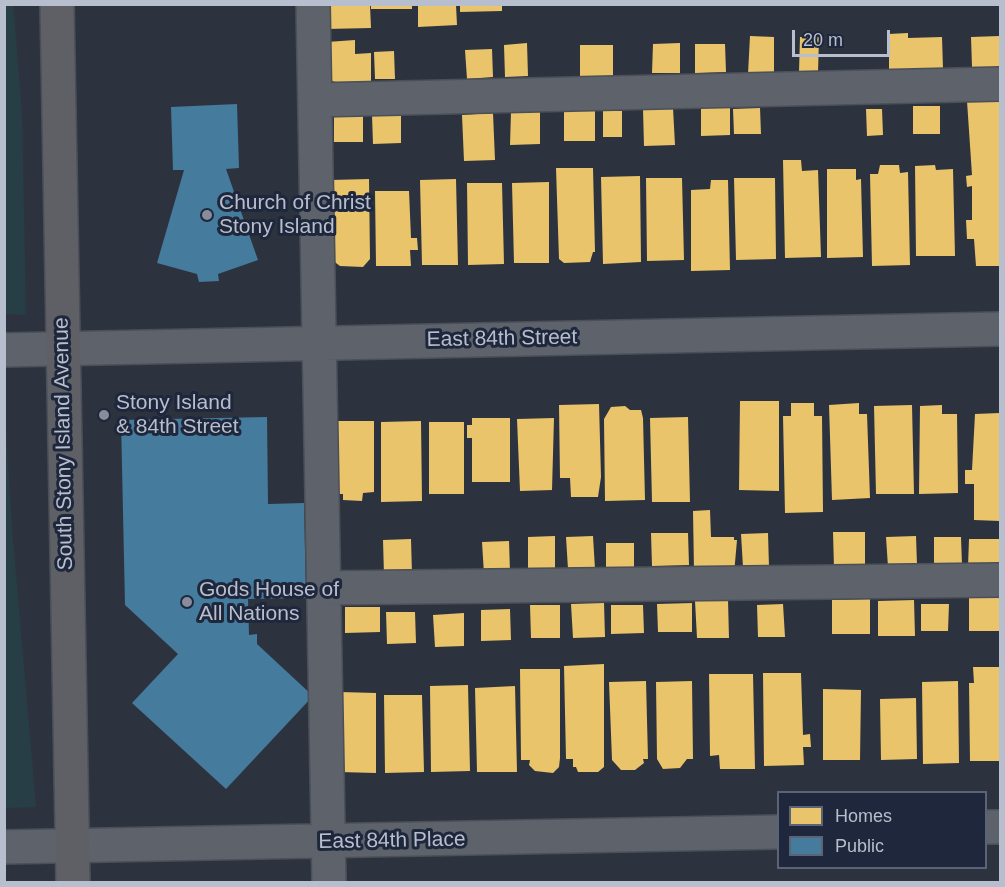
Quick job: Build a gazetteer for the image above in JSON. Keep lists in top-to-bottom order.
{
  "streets": {
    "highway": ["South Stony Island Avenue"],
    "street": ["East 84th Street", "East 84th Place"]
  },
  "crossings": [
    ["East 84th Street", "South Stony Island Avenue"],
    ["South Stony Island Avenue", "East 84th Place"]
  ],
  "places": ["Church of Christ Stony Island", "Stony Island & 84th Street", "Gods House of All Nations"],
  "legend": ["Homes", "Public"],
  "scale_bar": "20 m"
}
